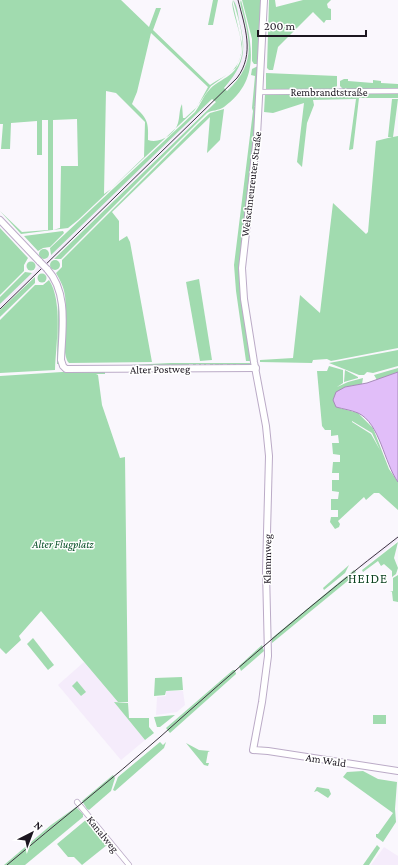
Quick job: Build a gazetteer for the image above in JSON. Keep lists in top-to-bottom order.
{
  "streets": {
    "main road": [
      "Welschneureuter Straße",
      "Alter Postweg",
      "Klammweg",
      "Am Wald"
    ],
    "street": ["Rembrandtstraße", "Kanalweg"]
  },
  "crossings": [
    ["Rembrandtstraße", "Welschneureuter Straße"],
    ["Welschneureuter Straße", "Alter Postweg"],
    ["Welschneureuter Straße", "Klammweg"],
    ["Alter Postweg", "Klammweg"],
    ["Klammweg", "Am Wald"]
  ],
  "districts": ["HEIDE"],
  "parks": ["Alter Flugplatz"],
  "scale_bar": "200 m",
  "north": "top right"
}
